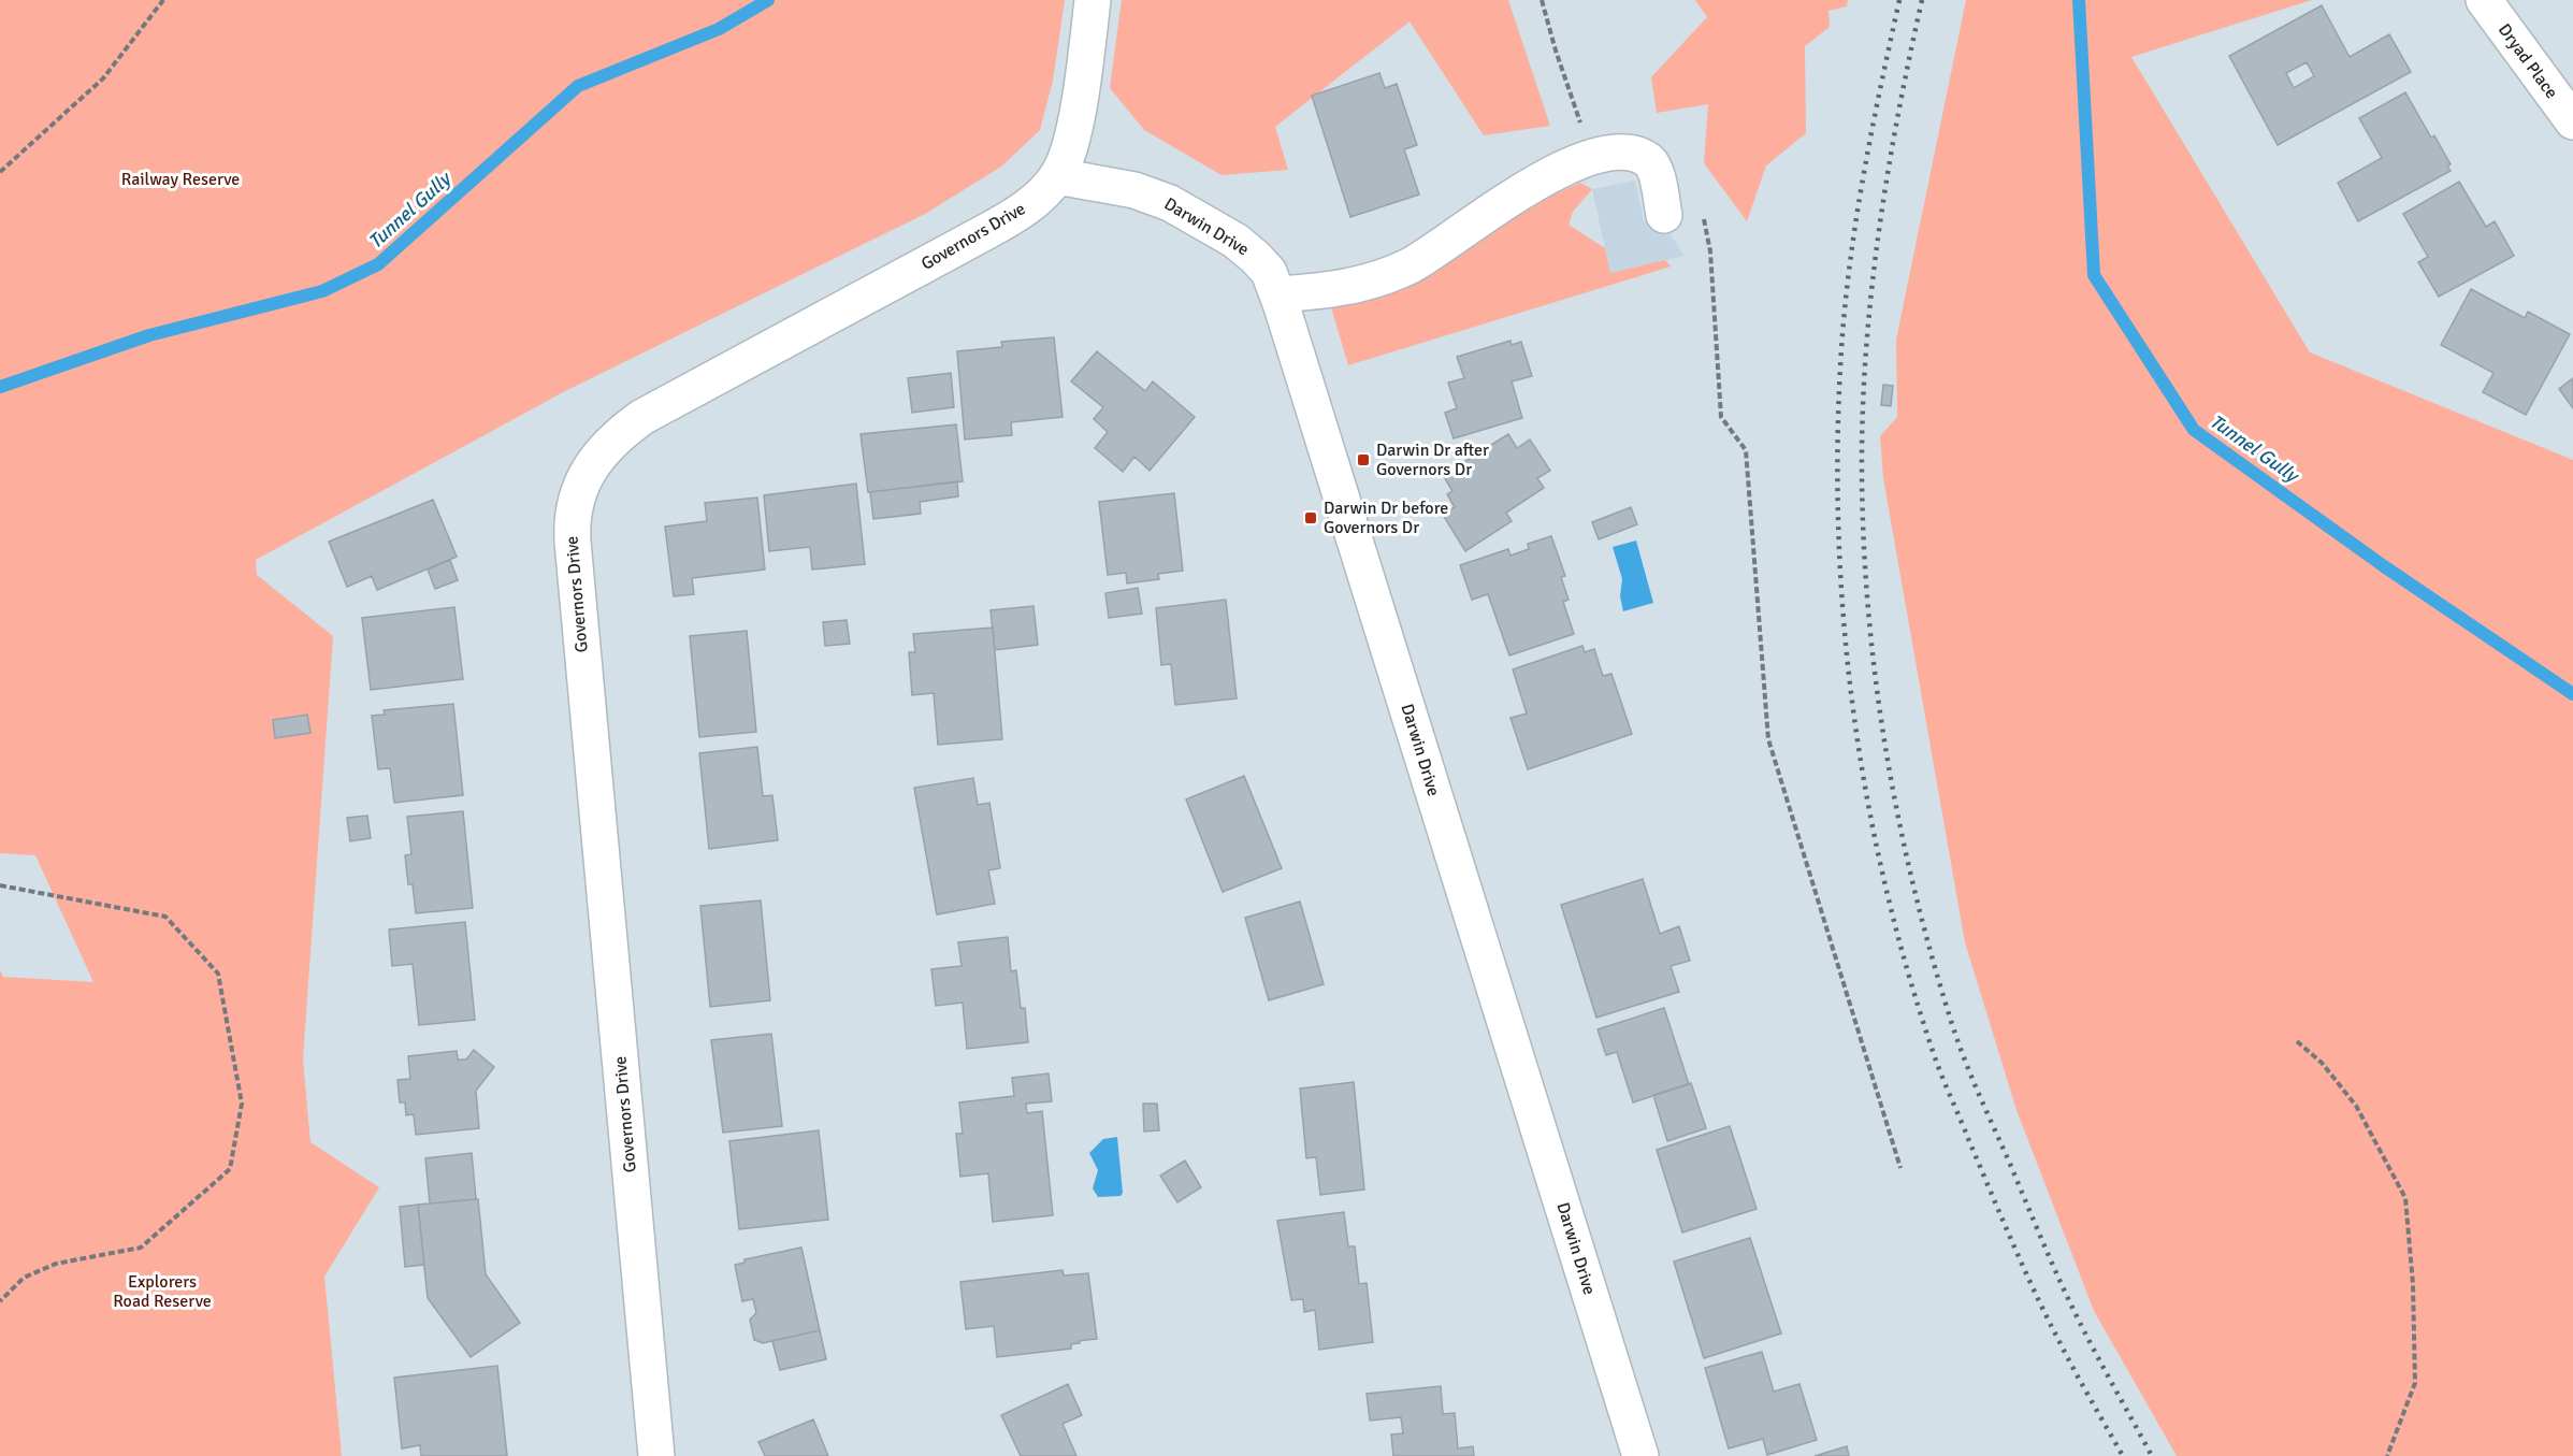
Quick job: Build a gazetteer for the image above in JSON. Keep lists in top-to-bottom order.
{
  "streets": {
    "main road": ["Dryad Place", "Darwin Drive", "Governors Drive"]
  },
  "crossings": [
    ["Darwin Drive", "Governors Drive"]
  ],
  "water": ["Tunnel Gully"],
  "parks": ["Railway Reserve", "Explorers Road Reserve"],
  "places": {
    "transit": ["Darwin Dr after Governors Dr", "Darwin Dr before Governors Dr"]
  }
}
